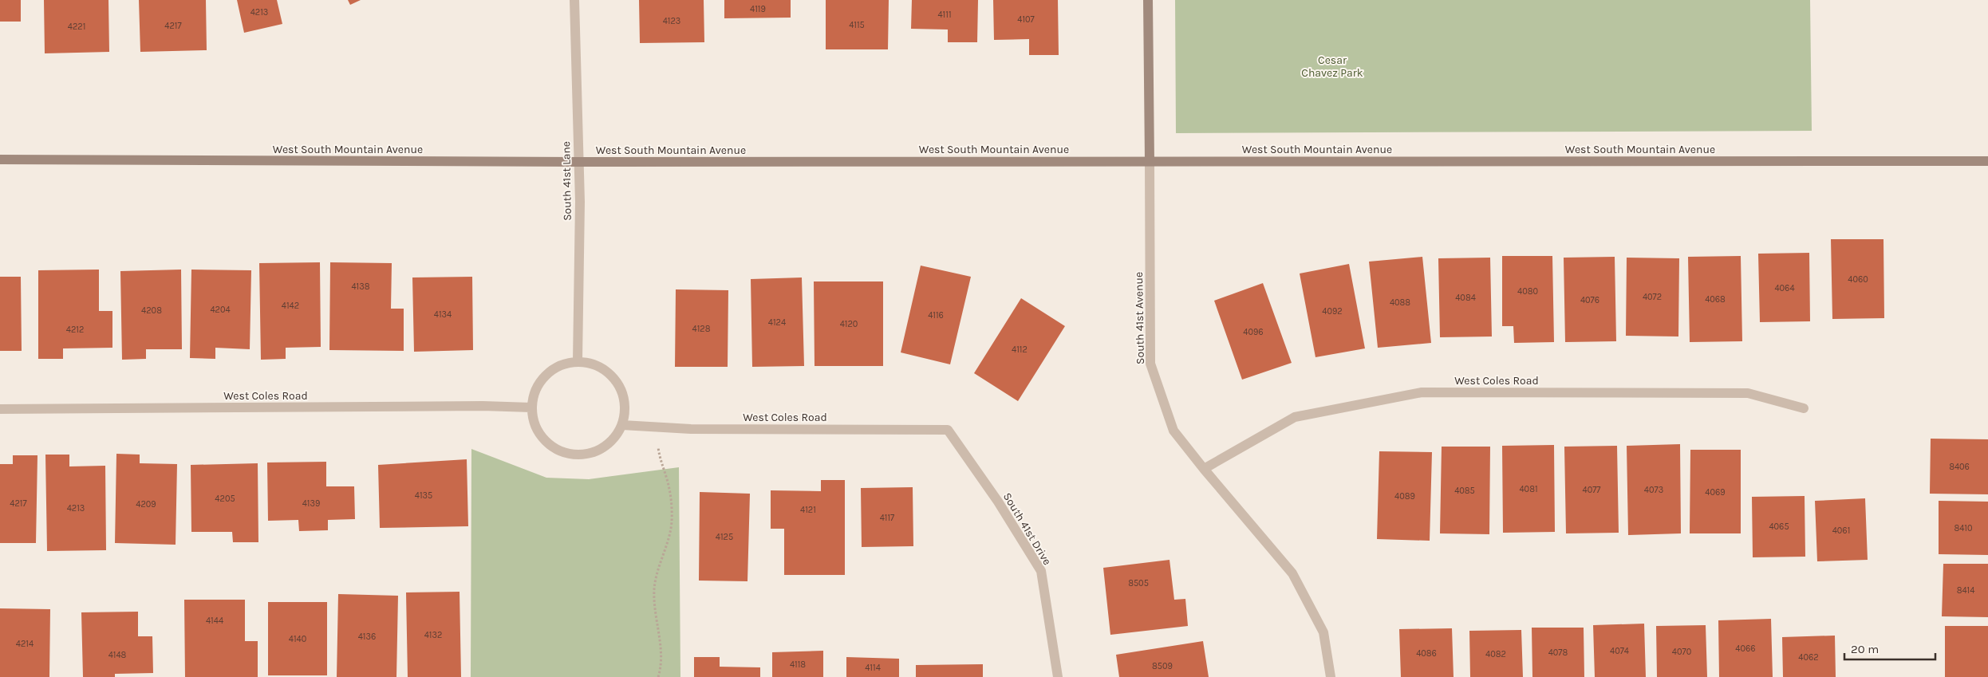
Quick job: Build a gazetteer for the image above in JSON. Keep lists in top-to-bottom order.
{
  "streets": {
    "street": [
      "West South Mountain Avenue",
      "South 41st Lane",
      "South 41st Avenue",
      "West Coles Road",
      "South 41st Drive"
    ]
  },
  "crossings": [
    ["West South Mountain Avenue", "South 41st Lane"],
    ["West South Mountain Avenue", "South 41st Avenue"],
    ["South 41st Lane", "West Coles Road"],
    ["South 41st Avenue", "West Coles Road"],
    ["West Coles Road", "South 41st Drive"]
  ],
  "parks": ["Cesar Chavez Park"],
  "house_numbers": [
    "4119",
    "4213",
    "4111",
    "4107",
    "4123",
    "4115",
    "4217",
    "4221",
    "4060",
    "4138",
    "4064",
    "4080",
    "4072",
    "4084",
    "4068",
    "4076",
    "4088",
    "4142",
    "4204",
    "4208",
    "4092",
    "4134",
    "4116",
    "4124",
    "4120",
    "4128",
    "4212",
    "4096",
    "4112",
    "8406",
    "4081",
    "4077",
    "4073",
    "4085",
    "4069",
    "4135",
    "4089",
    "4205",
    "4217",
    "4139",
    "4209",
    "4213",
    "4121",
    "4117",
    "4065",
    "8410",
    "4061",
    "4125",
    "8505",
    "8414",
    "4144",
    "4132",
    "4136",
    "4140",
    "4214",
    "4066",
    "4074",
    "4070",
    "4078",
    "4086",
    "4082",
    "4148",
    "4062",
    "4118",
    "8509",
    "4114"
  ],
  "scale_bar": "20 m"
}
